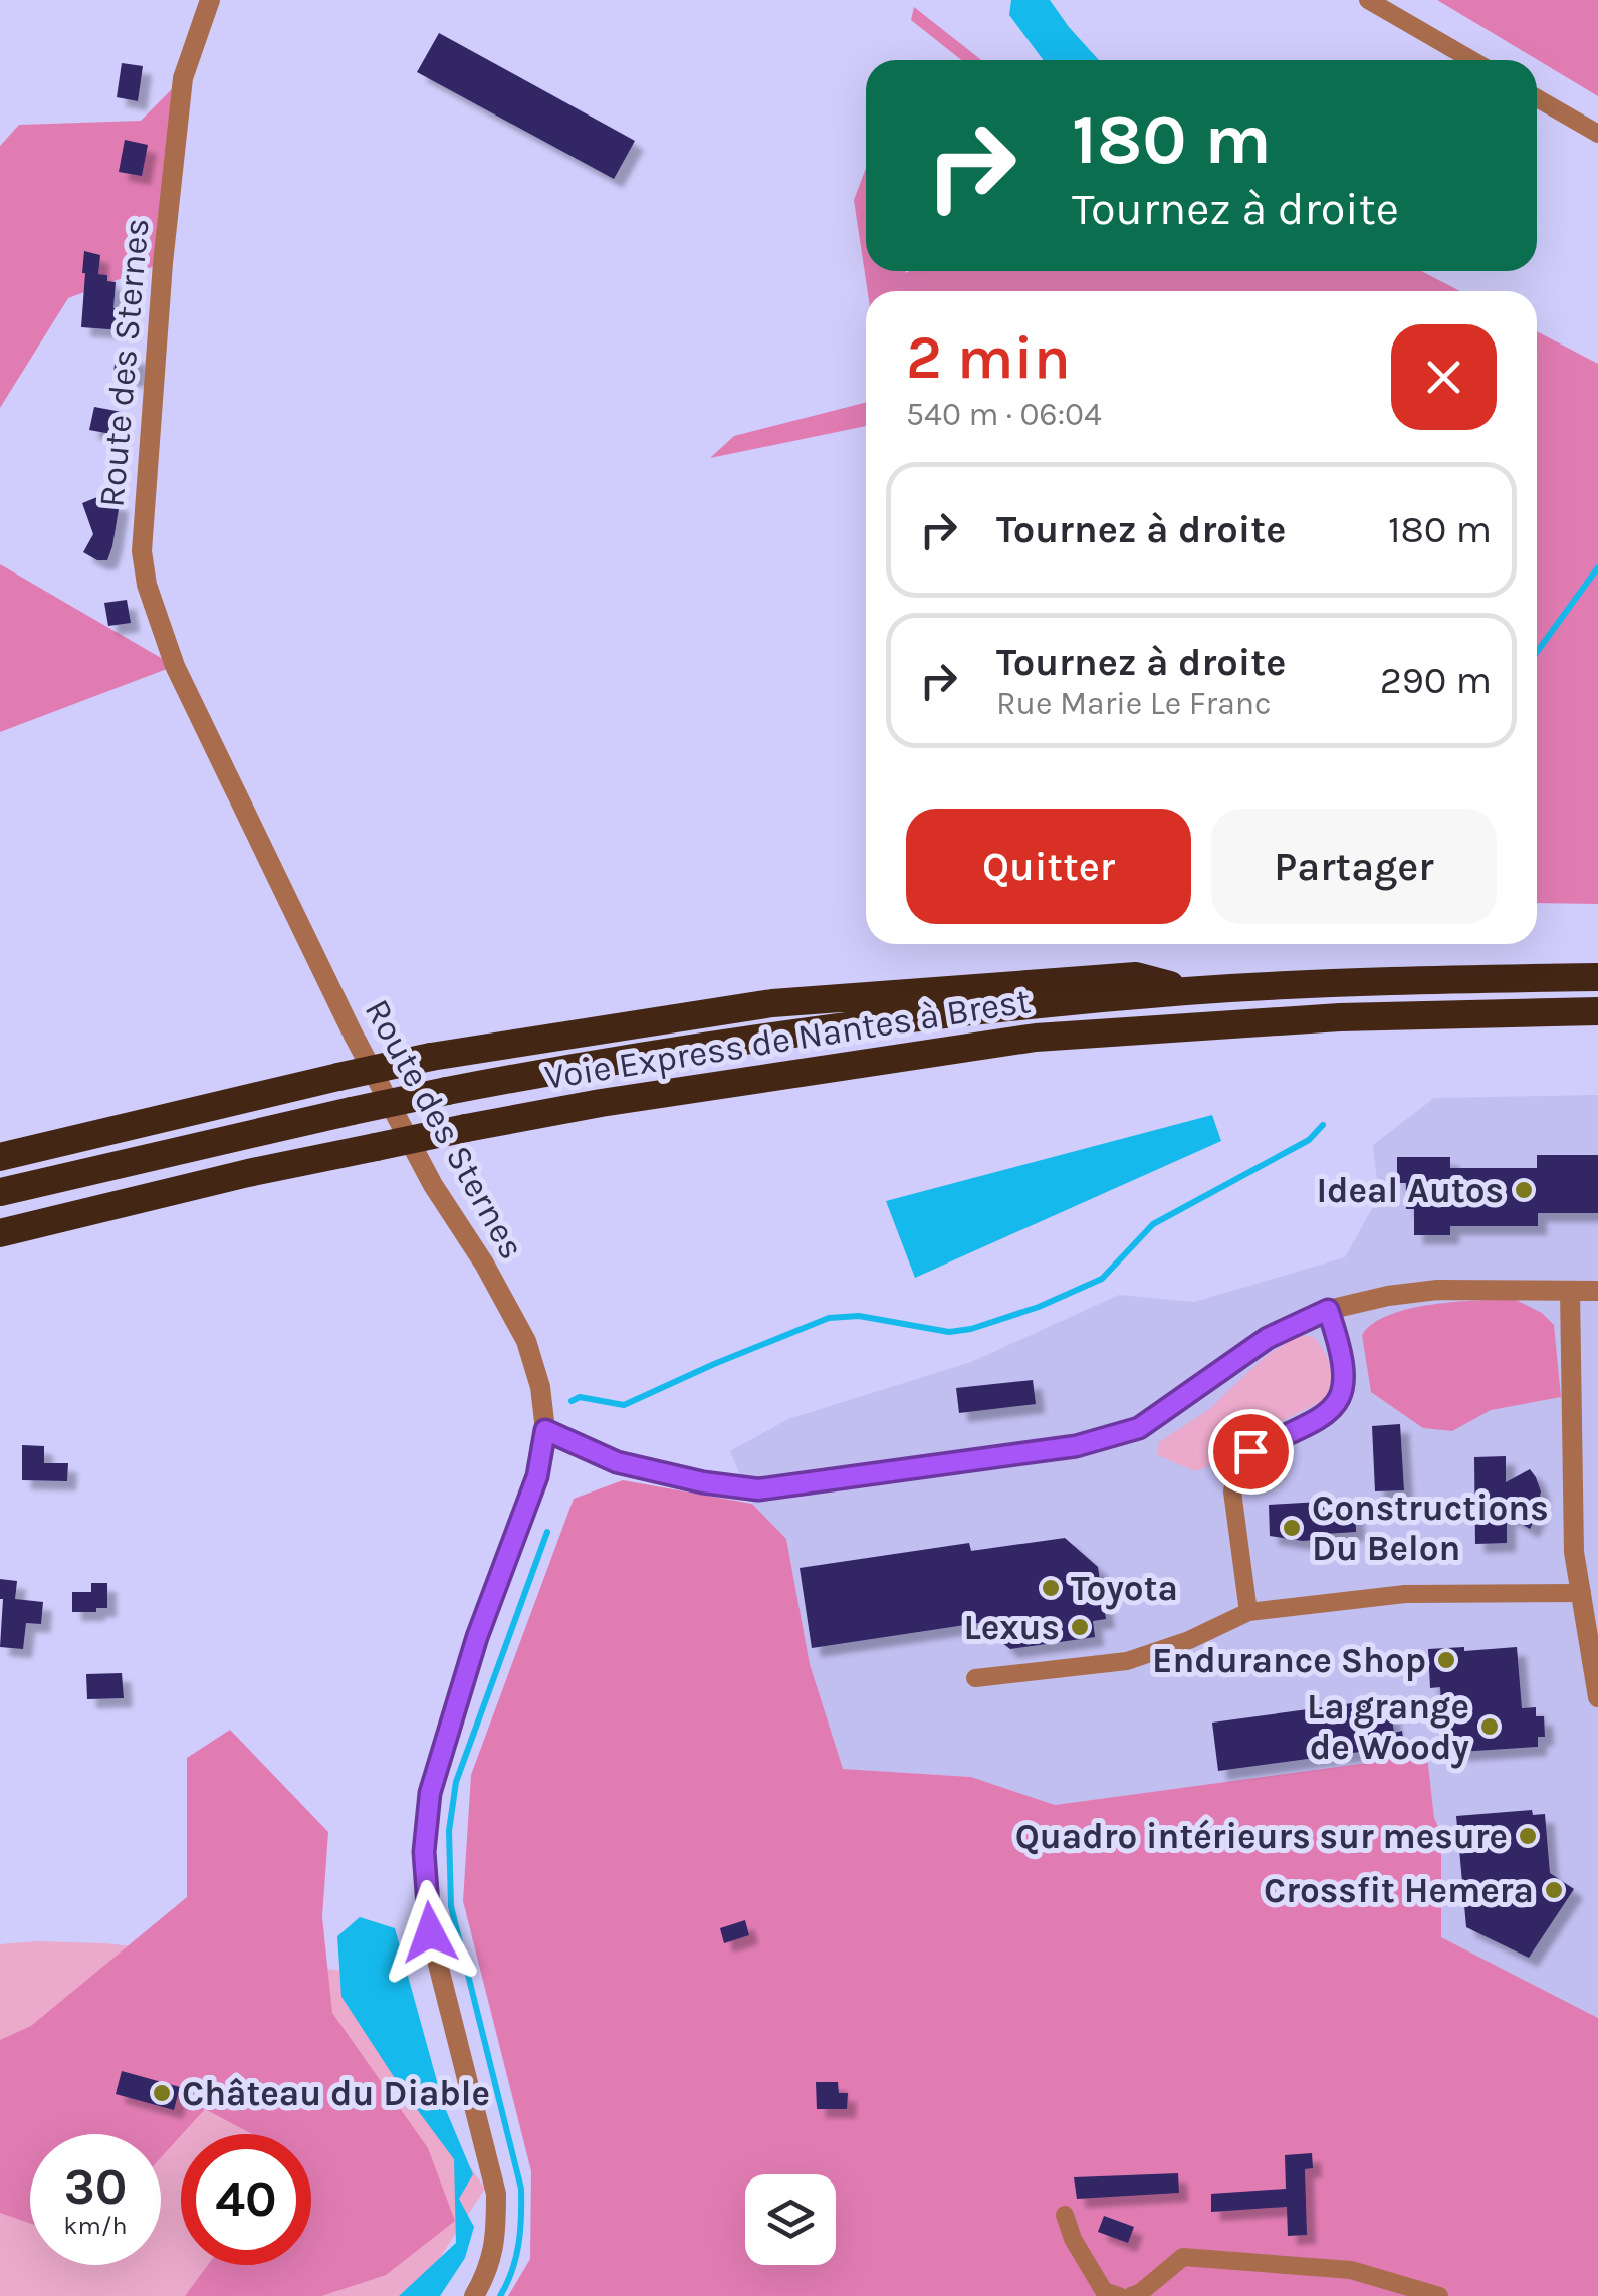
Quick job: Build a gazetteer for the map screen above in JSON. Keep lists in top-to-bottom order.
{
  "streets": {
    "highway": ["Voie Express de Nantes à Brest"],
    "street": ["Route des Sternes"]
  },
  "places": [
    "Ideal Autos",
    "Constructions Du Belon",
    "Toyota",
    "Lexus",
    "Endurance Shop",
    "La grange de Woody",
    "Quadro intérieurs sur mesure",
    "Crossfit Hemera",
    "Château du Diable"
  ],
  "page": {
    "turn": ["180 m", "Tournez à droite"],
    "heading": ["2 min", "540 m · 06:04"],
    "list": [
      {
        "name": "Tournez à droite",
        "value": "180 m"
      },
      {
        "name": "Tournez à droite",
        "note": "Rue Marie Le Franc",
        "value": "290 m"
      }
    ],
    "buttons": ["Quitter", "Partager"],
    "speed": "30 km/h",
    "limit": "40"
  }
}
